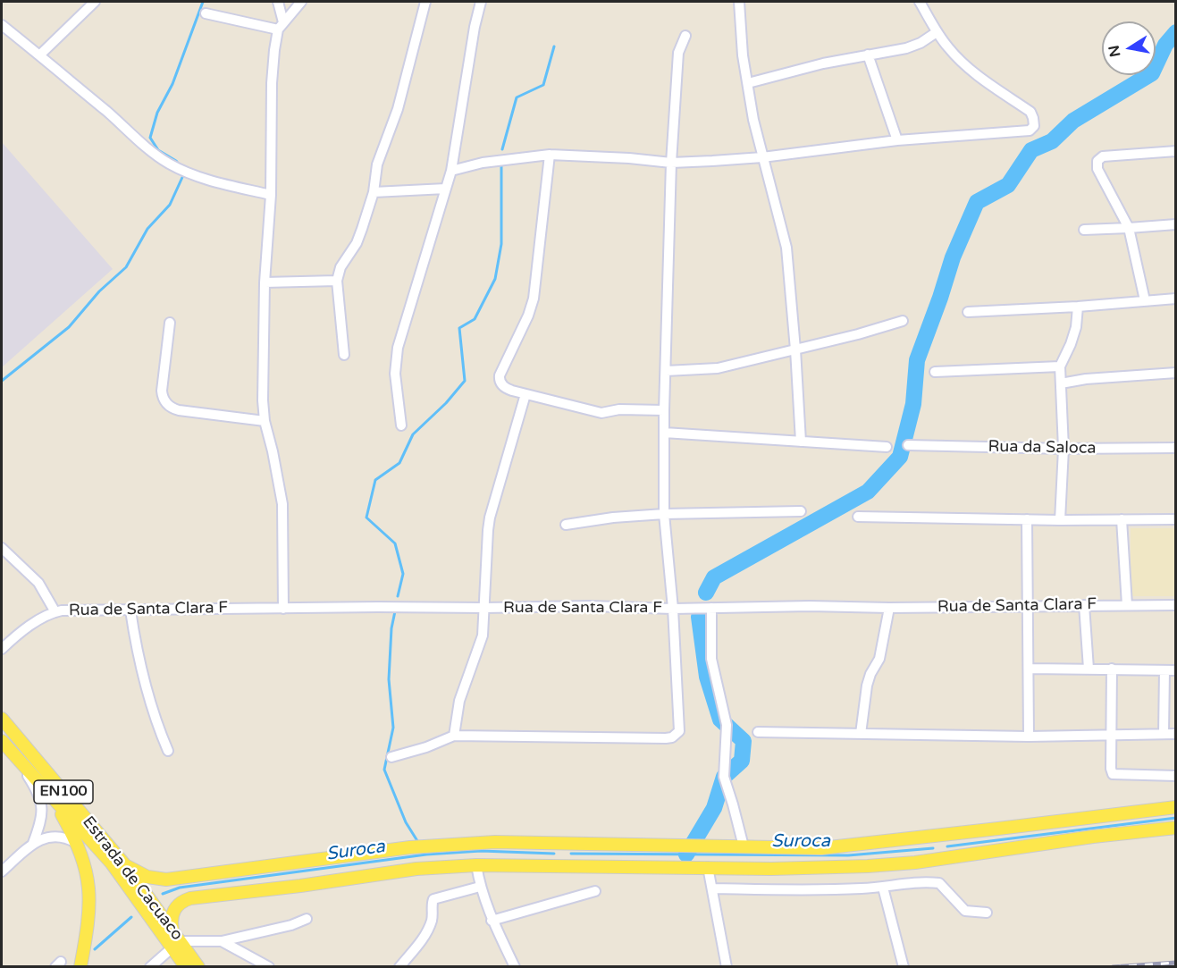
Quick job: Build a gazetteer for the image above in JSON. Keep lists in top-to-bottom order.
{
  "streets": {
    "main road": ["EN100", "Estrada de Cacuaco"],
    "street": ["Rua da Saloca", "Rua de Santa Clara F"]
  },
  "water": ["Suroca"],
  "north": "left"
}
